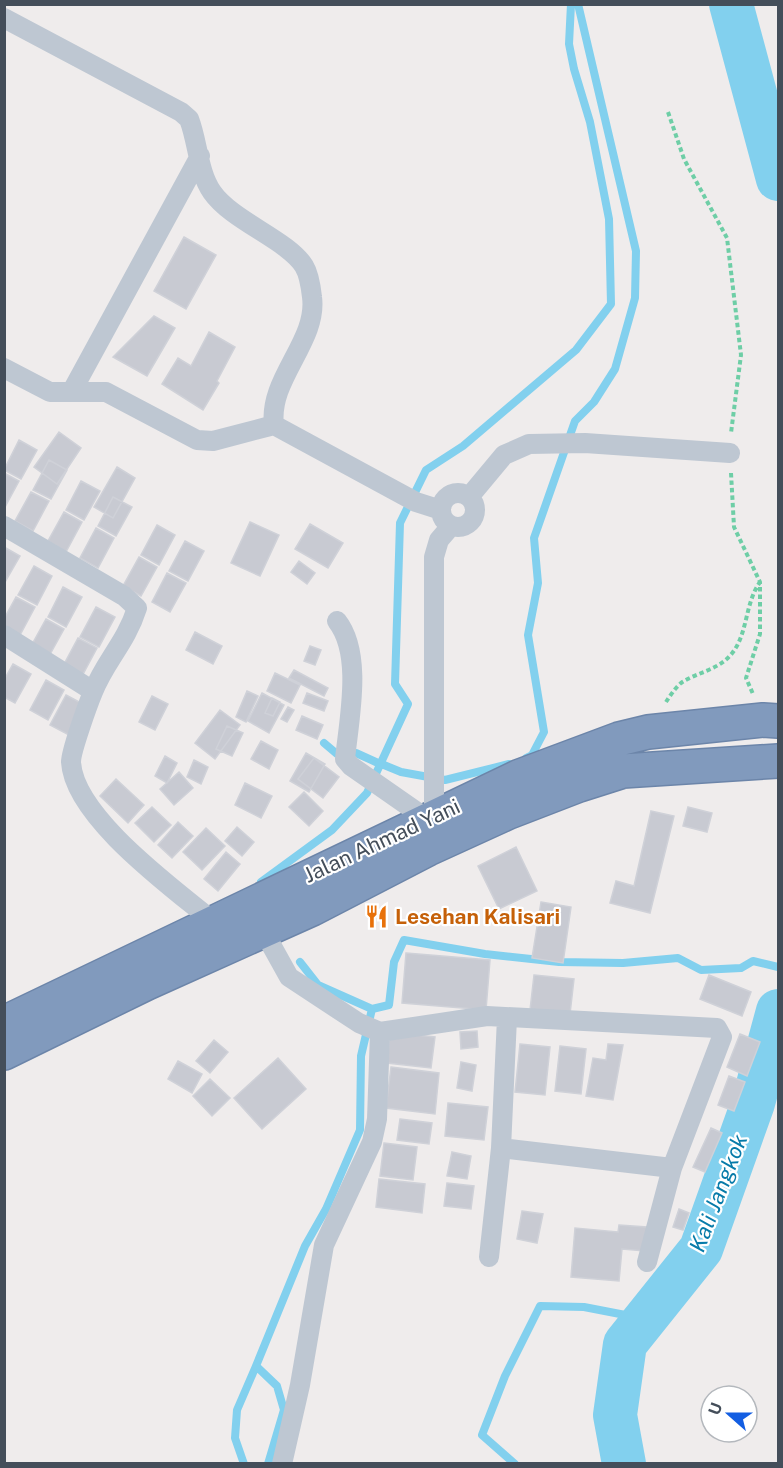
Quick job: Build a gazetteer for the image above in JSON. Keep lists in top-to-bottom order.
{
  "streets": {
    "highway": ["Jalan Ahmad Yani"]
  },
  "water": ["Kali Jangkok"],
  "places": {
    "restaurant": ["Lesehan Kalisari"]
  },
  "north": "left"
}
